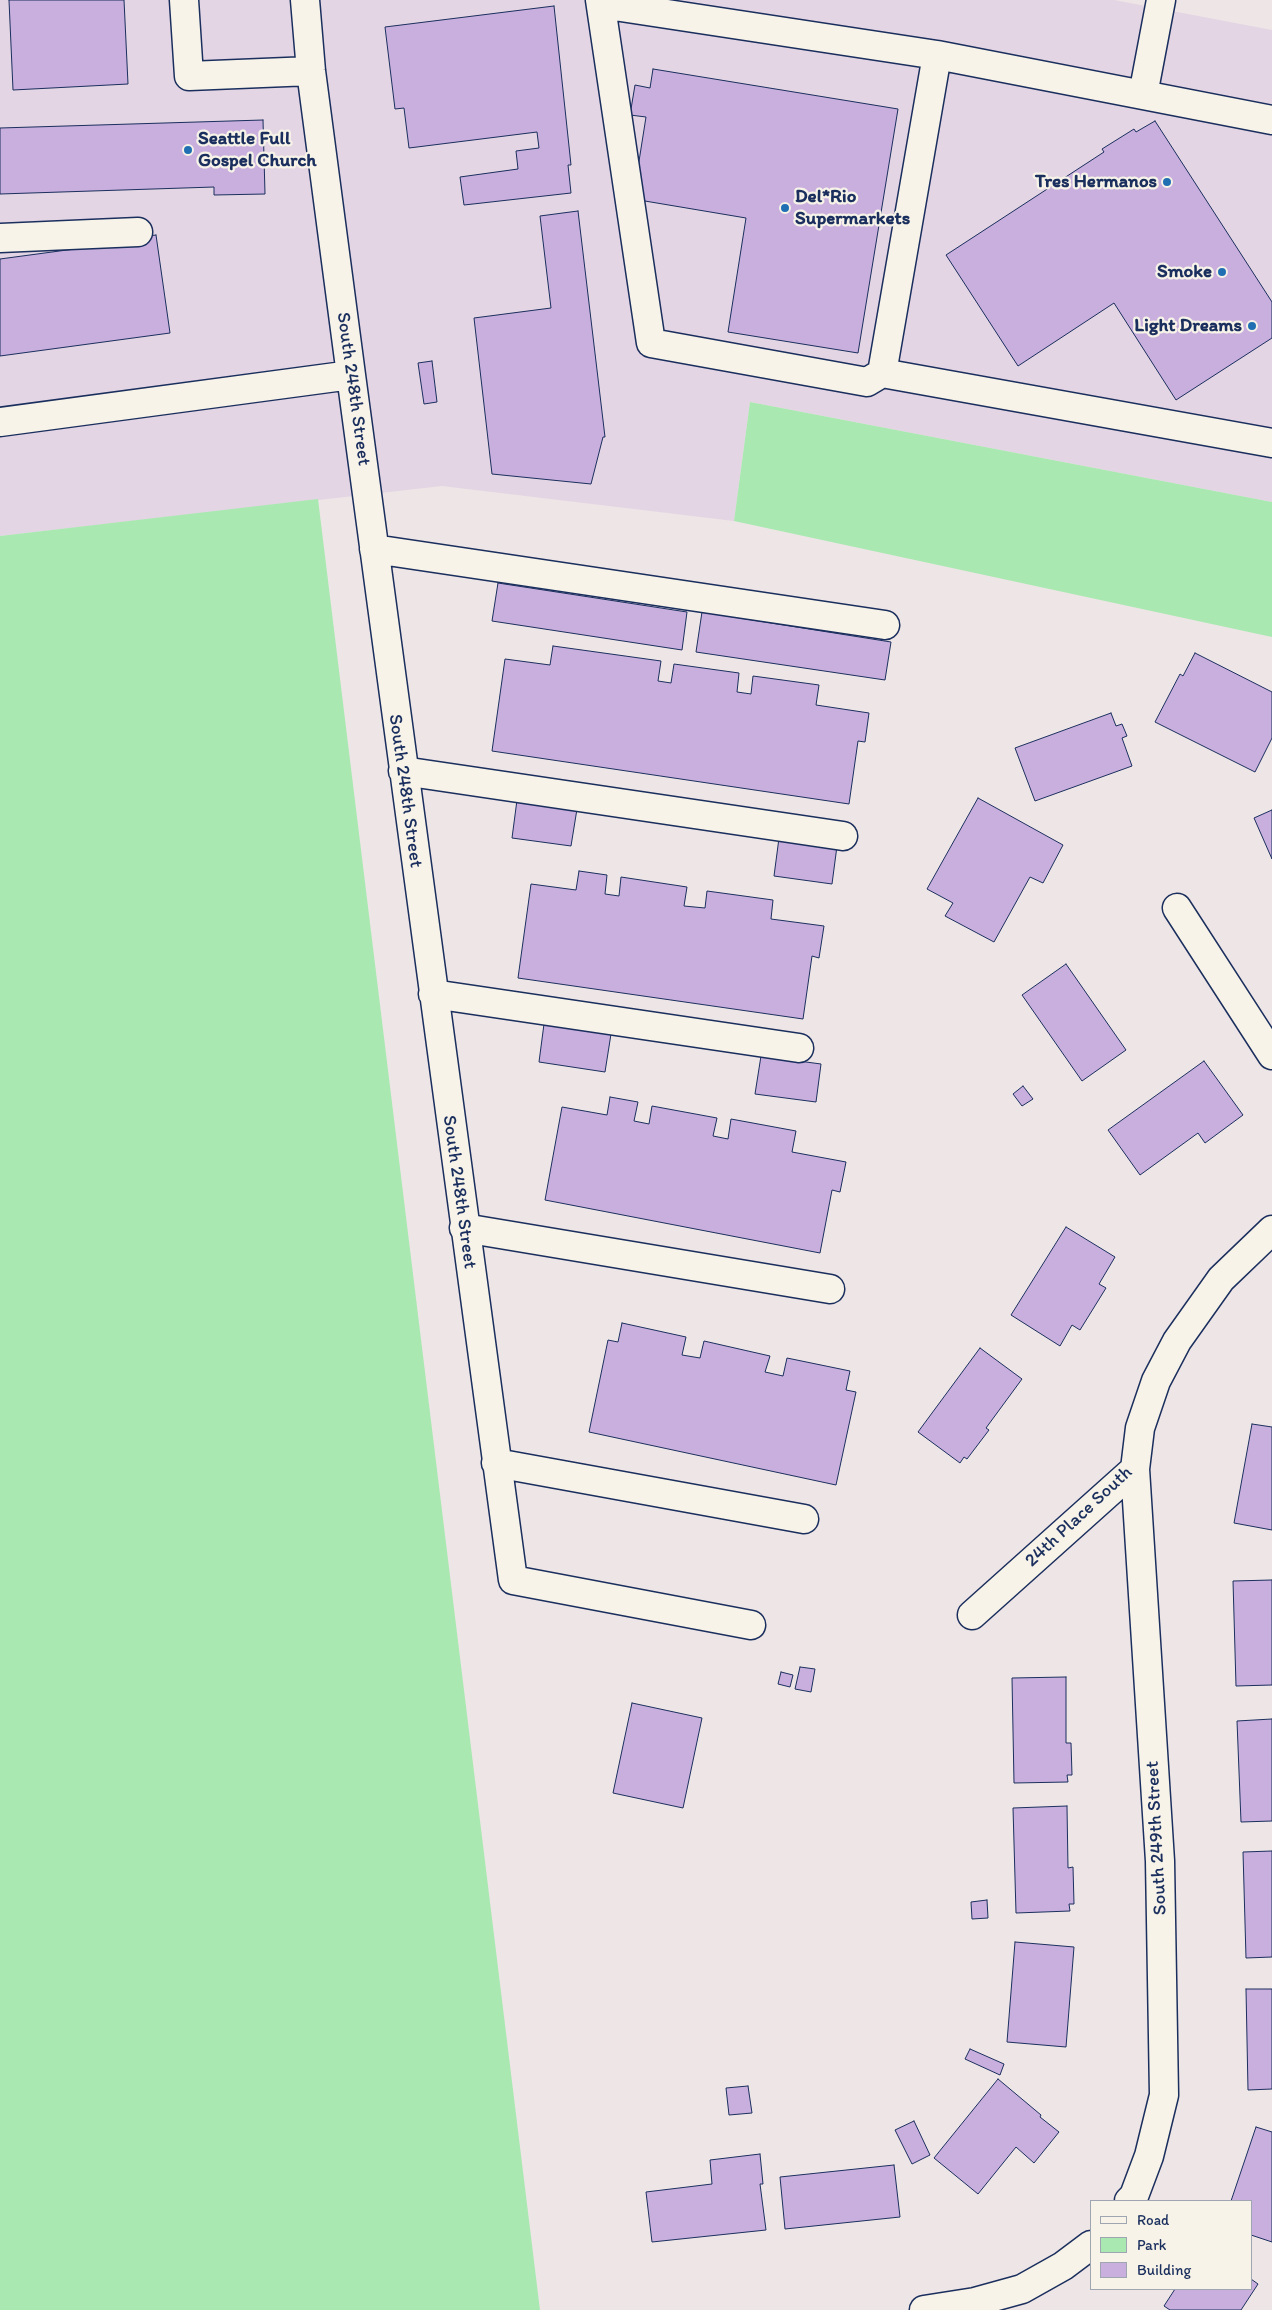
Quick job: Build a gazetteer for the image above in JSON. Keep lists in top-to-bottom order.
{
  "streets": {
    "street": ["South 248th Street", "24th Place South", "South 249th Street"]
  },
  "crossings": [
    ["24th Place South", "South 249th Street"]
  ],
  "places": [
    "Seattle Full Gospel Church",
    "Tres Hermanos",
    "Del*Rio Supermarkets",
    "Smoke",
    "Light Dreams"
  ],
  "legend": ["Road", "Park", "Building"]
}
